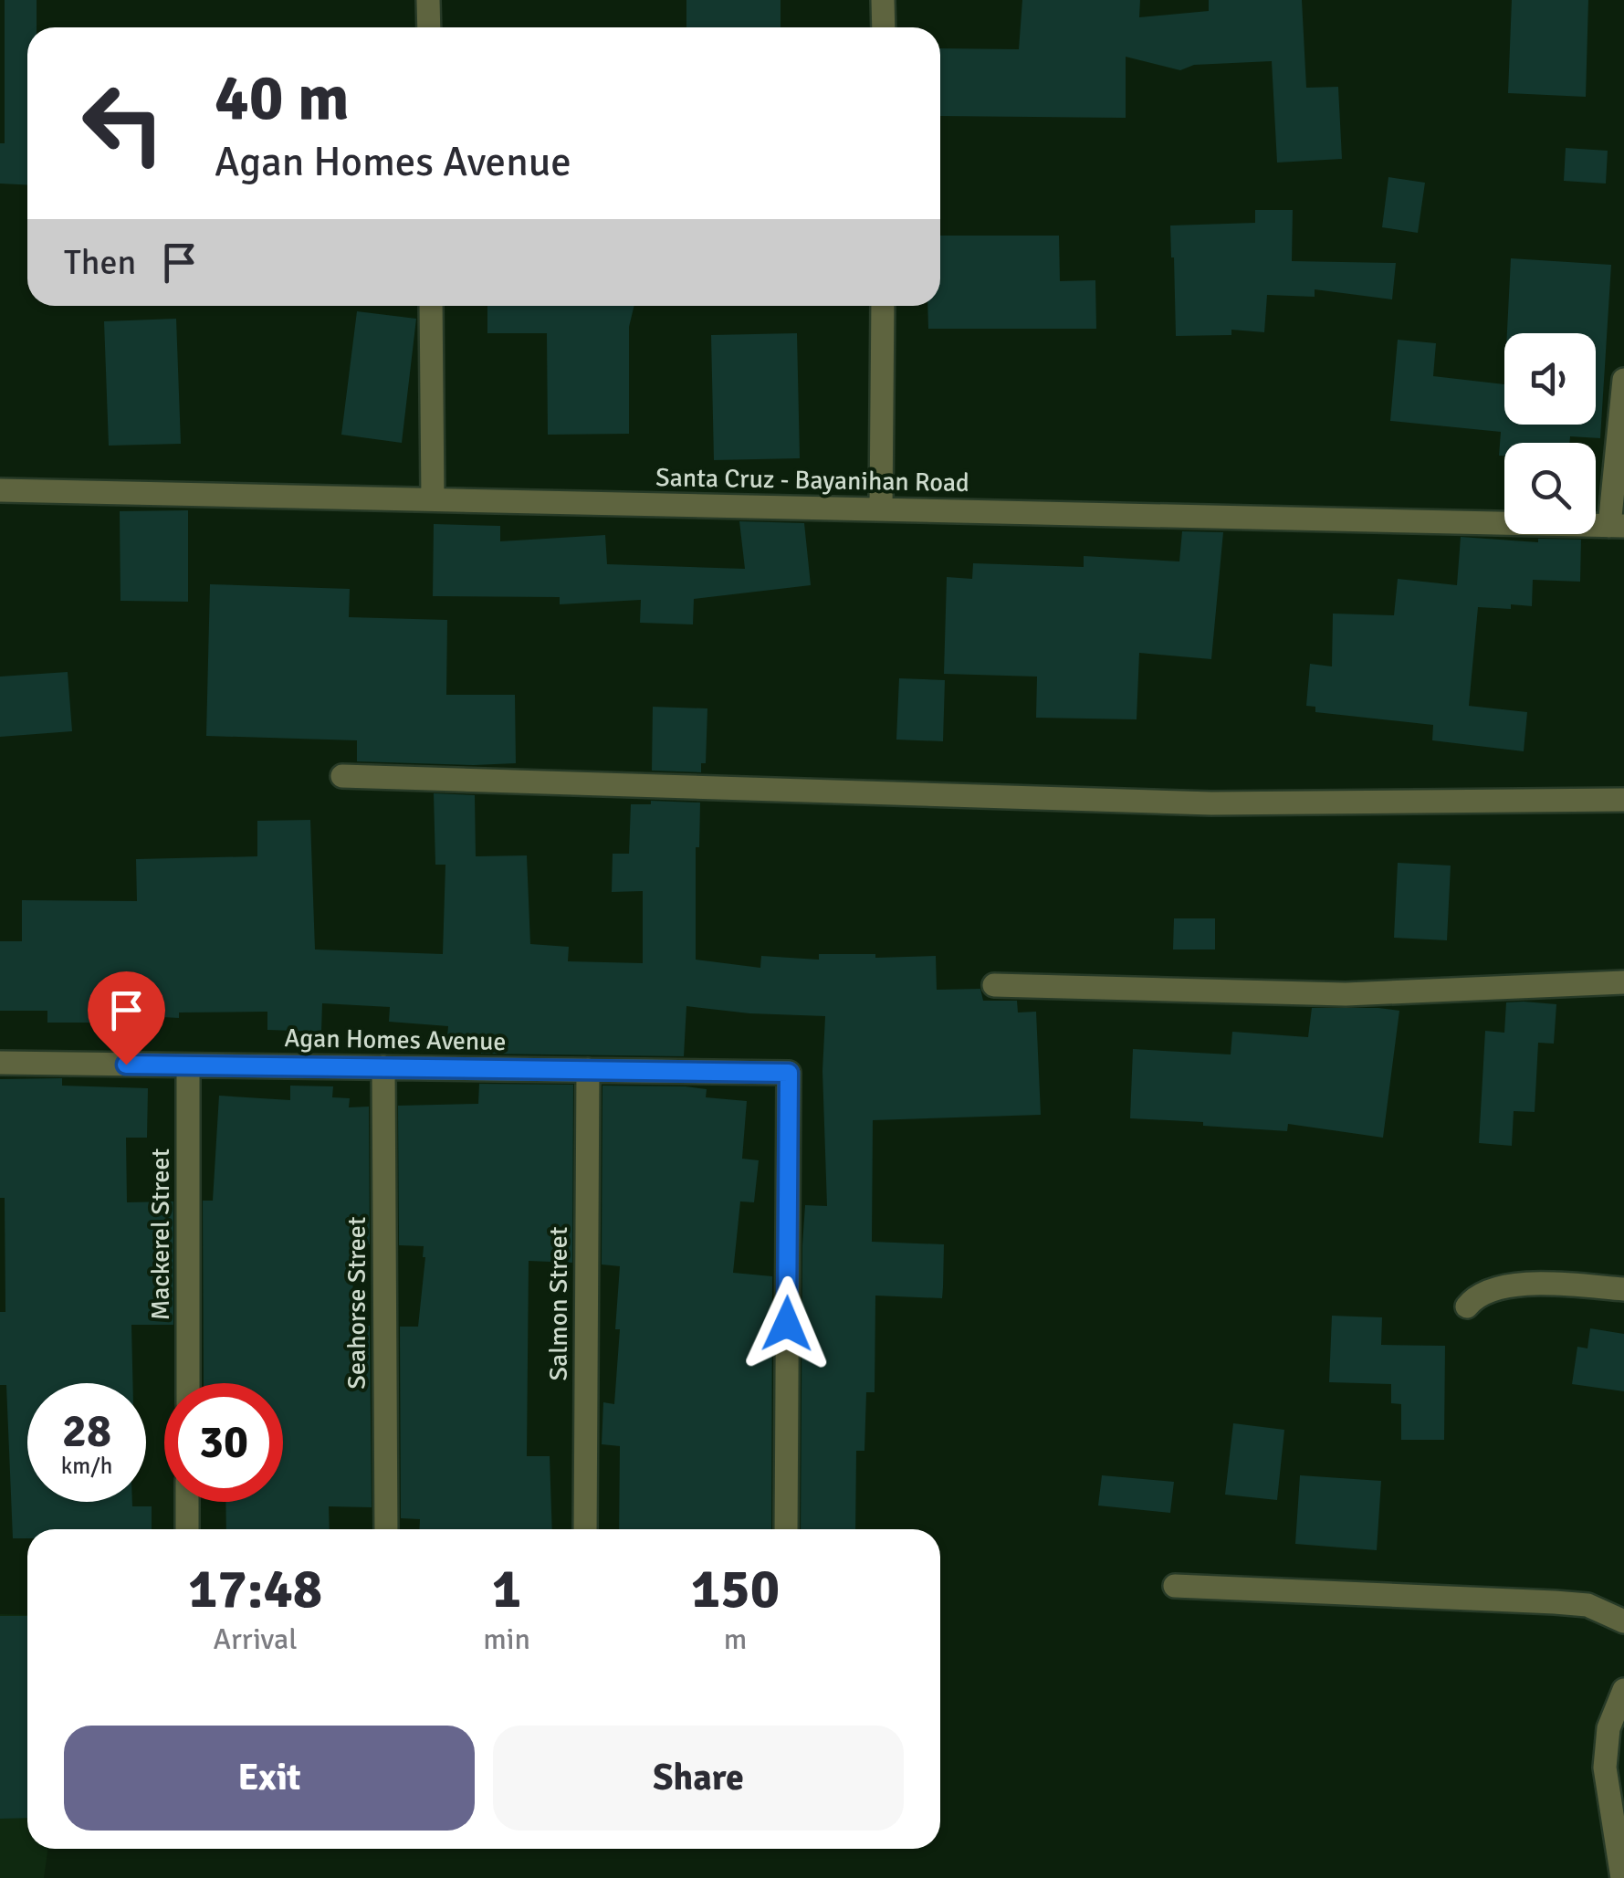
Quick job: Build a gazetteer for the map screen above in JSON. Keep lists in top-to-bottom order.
{
  "streets": {
    "street": [
      "Santa Cruz - Bayanihan Road",
      "Agan Homes Avenue",
      "Mackerel Street",
      "Seahorse Street",
      "Salmon Street"
    ]
  },
  "crossings": [
    ["Agan Homes Avenue", "Mackerel Street"],
    ["Agan Homes Avenue", "Seahorse Street"],
    ["Agan Homes Avenue", "Salmon Street"]
  ],
  "page": {
    "turn": ["40 m", "Agan Homes Avenue"],
    "then": "Then",
    "speed": "28 km/h",
    "limit": "30",
    "eta": [
      "17:48",
      "Arrival",
      "1",
      "min",
      "150",
      "m"
    ],
    "buttons": ["Exit", "Share"]
  }
}
